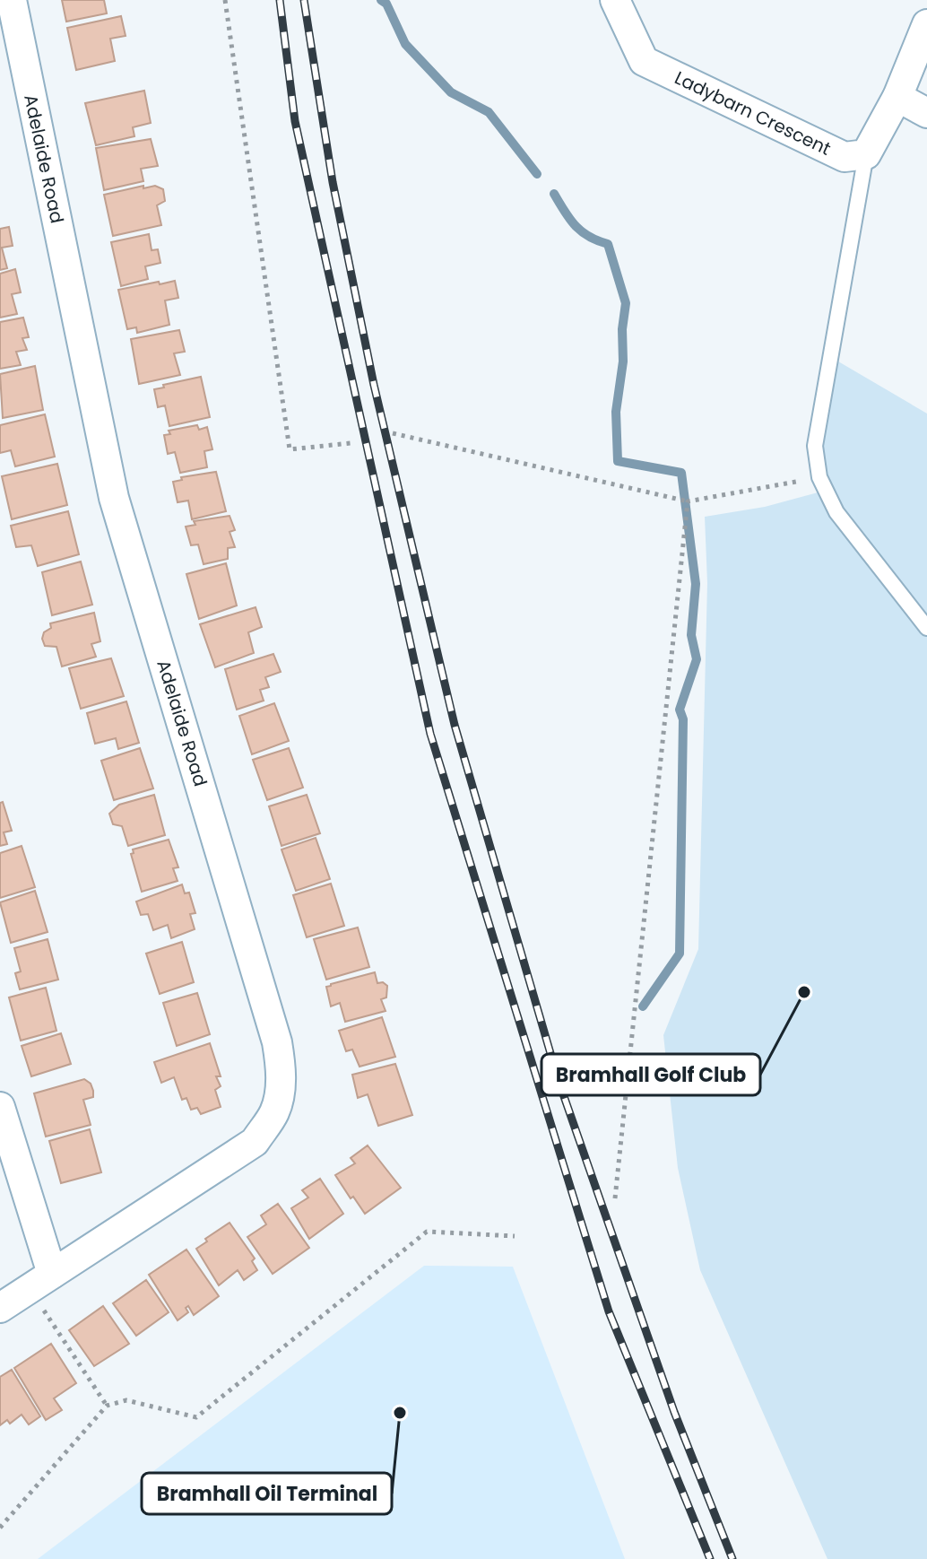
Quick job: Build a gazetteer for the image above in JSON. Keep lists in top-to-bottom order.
{
  "streets": {
    "street": ["Ladybarn Crescent", "Adelaide Road"]
  },
  "places": ["Bramhall Golf Club", "Bramhall Oil Terminal"]
}
